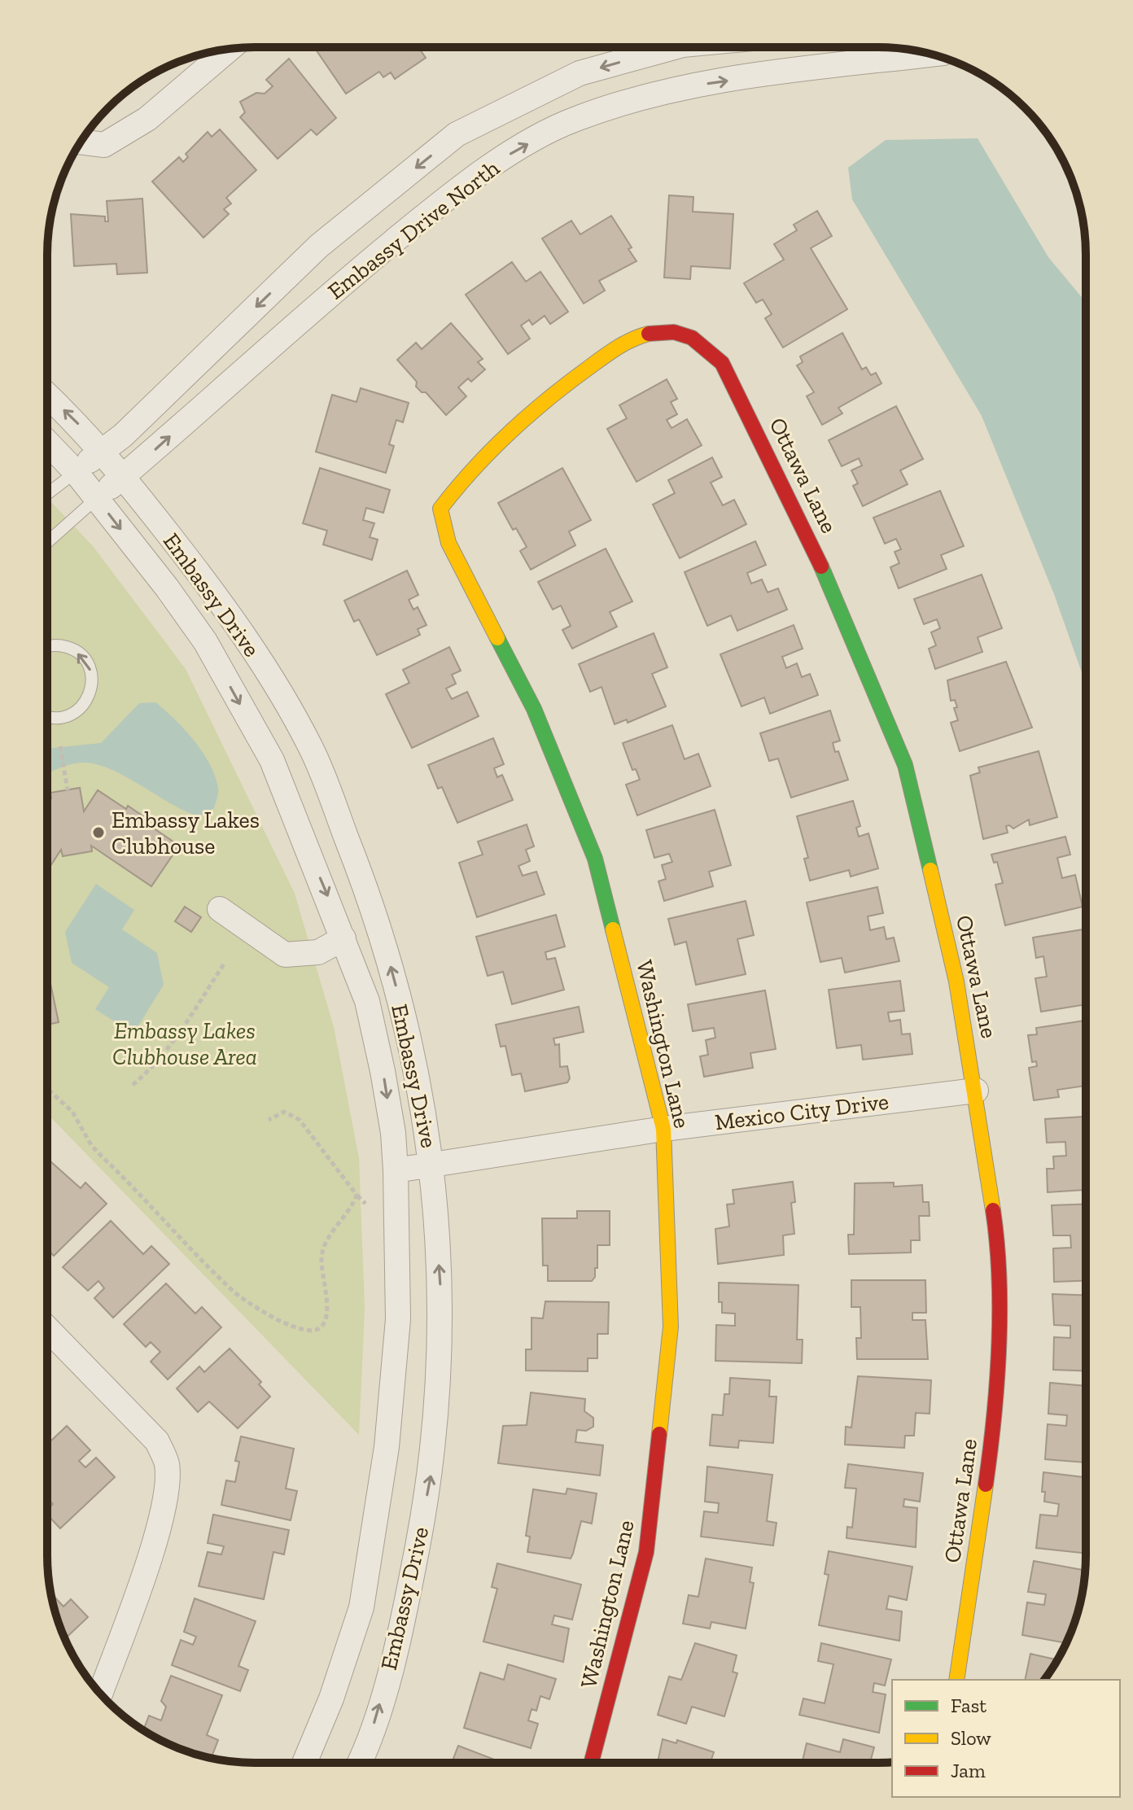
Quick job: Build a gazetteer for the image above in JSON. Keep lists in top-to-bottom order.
{
  "streets": {
    "street": [
      "Embassy Drive North",
      "Ottawa Lane",
      "Embassy Drive",
      "Washington Lane",
      "Mexico City Drive"
    ]
  },
  "crossings": [
    ["Embassy Drive North", "Embassy Drive"],
    ["Ottawa Lane", "Washington Lane"],
    ["Ottawa Lane", "Mexico City Drive"],
    ["Embassy Drive", "Mexico City Drive"],
    ["Washington Lane", "Mexico City Drive"]
  ],
  "parks": ["Embassy Lakes Clubhouse Area"],
  "places": ["Embassy Lakes Clubhouse"],
  "legend": ["Fast", "Slow", "Jam"]
}
